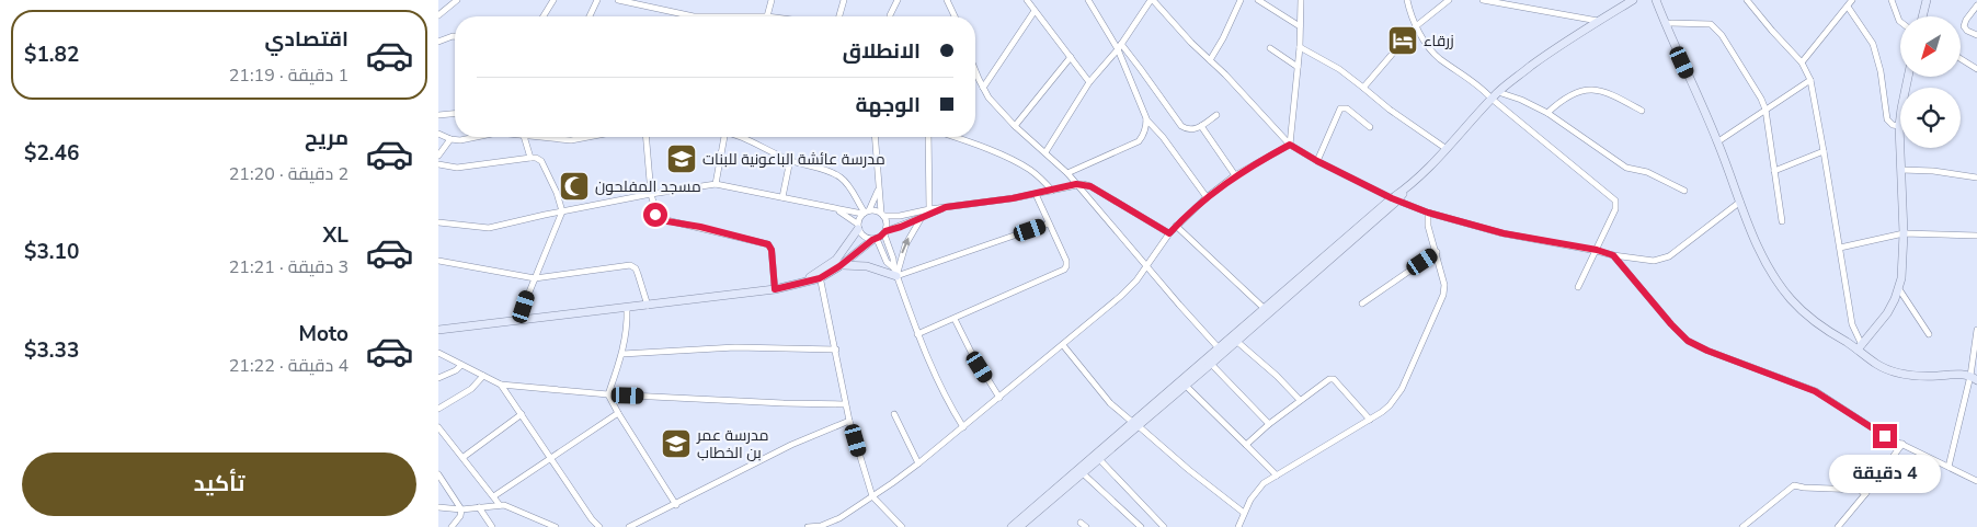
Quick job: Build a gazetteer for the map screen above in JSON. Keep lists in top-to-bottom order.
{
  "places": {
    "hotel": ["زرقاء"],
    "school or university": ["مدرسة عائشة الباعونية للبنات", "مدرسة عمر بن الخطاب"],
    "mosque": ["مسجد المفلحون"]
  },
  "north": "bottom left",
  "page": {
    "list": [
      {
        "name": "اقتصادي",
        "note": "1 دقيقة · 21:19",
        "value": "$1.82"
      },
      {
        "name": "مريح",
        "note": "2 دقيقة · 21:20",
        "value": "$2.46"
      },
      {
        "name": "XL",
        "note": "3 دقيقة · 21:21",
        "value": "$3.10"
      },
      {
        "name": "Moto",
        "note": "4 دقيقة · 21:22",
        "value": "$3.33"
      }
    ],
    "banner": ["الانطلاق", "الوجهة"],
    "buttons": "تأكيد",
    "bubble": "4 دقيقة"
  }
}
